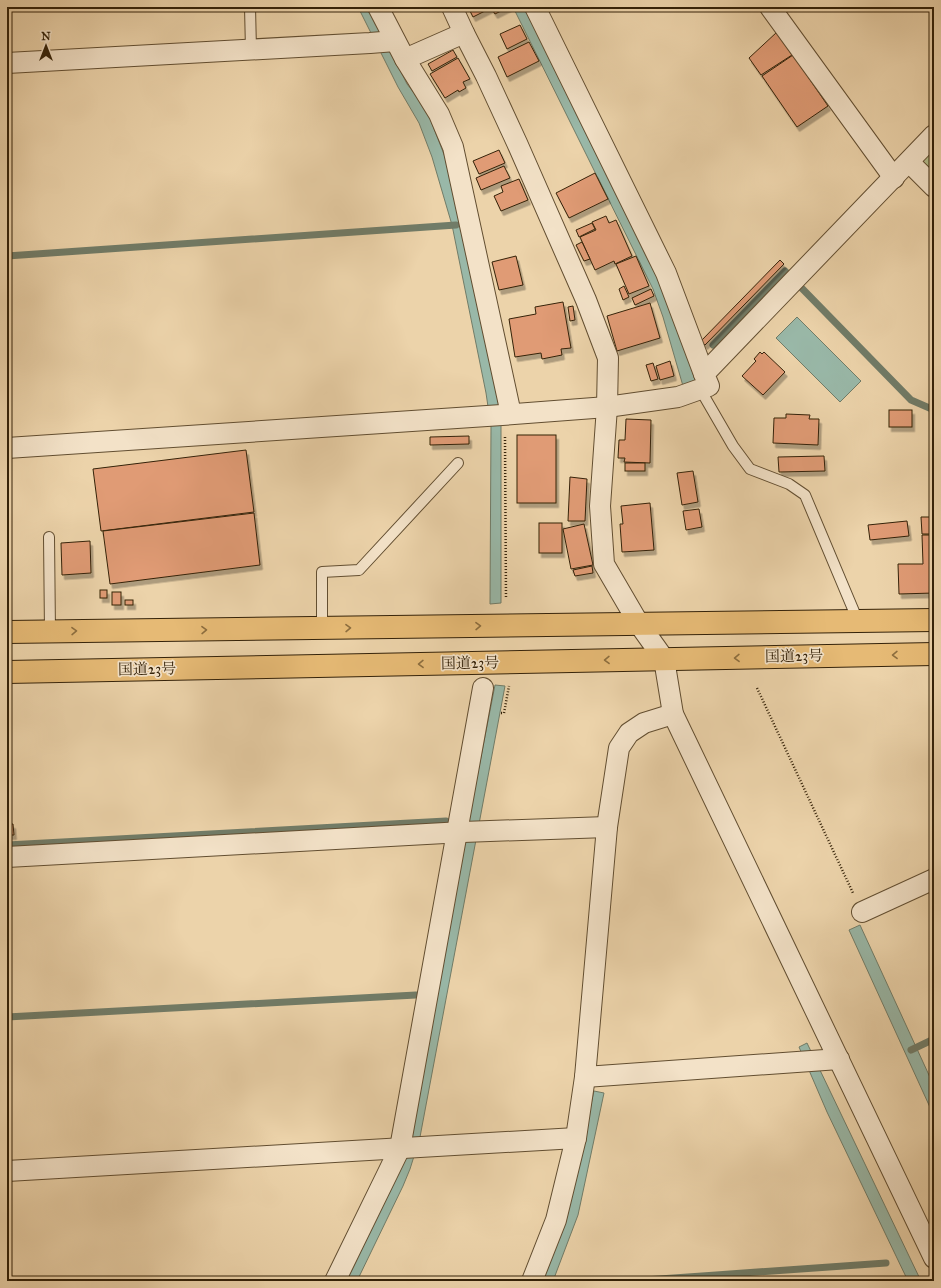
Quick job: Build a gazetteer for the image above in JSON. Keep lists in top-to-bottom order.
{
  "streets": {
    "highway": ["国道23号"]
  },
  "north": "top"
}
